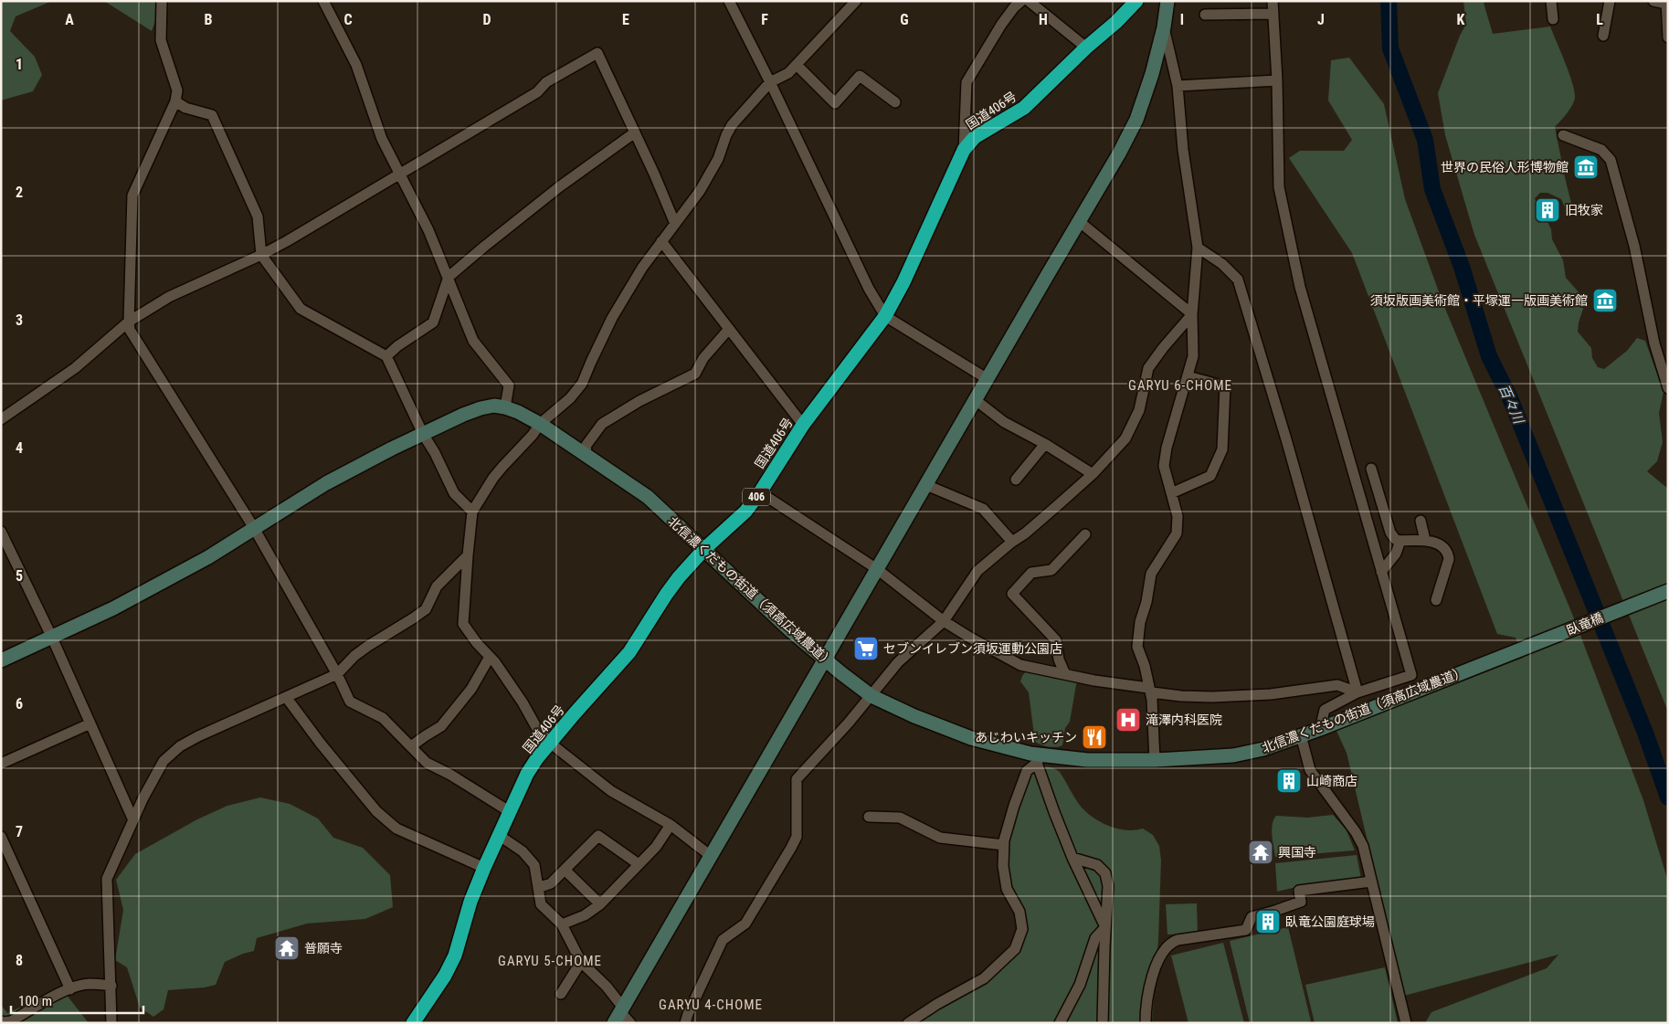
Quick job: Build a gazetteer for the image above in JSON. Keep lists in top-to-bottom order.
{
  "streets": {
    "highway": ["国道406号", "406"],
    "street": ["北信濃くだもの街道（須高広域農道）", "臥竜橋"]
  },
  "crossings": [
    ["国道406号", "北信濃くだもの街道（須高広域農道）"],
    ["北信濃くだもの街道（須高広域農道）", "臥竜橋"]
  ],
  "districts": ["GARYU 6-CHOME", "GARYU 5-CHOME", "GARYU 4-CHOME"],
  "water": ["百々川"],
  "places": {
    "museum": ["世界の民俗人形博物館", "須坂版画美術館・平塚運一版画美術館"],
    "building": ["旧牧家", "山崎商店", "臥竜公園庭球場"],
    "supermarket": ["セブンイレブン須坂運動公園店"],
    "hospital": ["滝澤内科医院"],
    "restaurant": ["あじわいキッチン"],
    "temple": ["興国寺", "普願寺"]
  },
  "scale_bar": "100 m",
  "grid": {
    "columns": [
      "A",
      "B",
      "C",
      "D",
      "E",
      "F",
      "G",
      "H",
      "I",
      "J",
      "K",
      "L"
    ],
    "rows": [
      "1",
      "2",
      "3",
      "4",
      "5",
      "6",
      "7",
      "8"
    ]
  }
}
